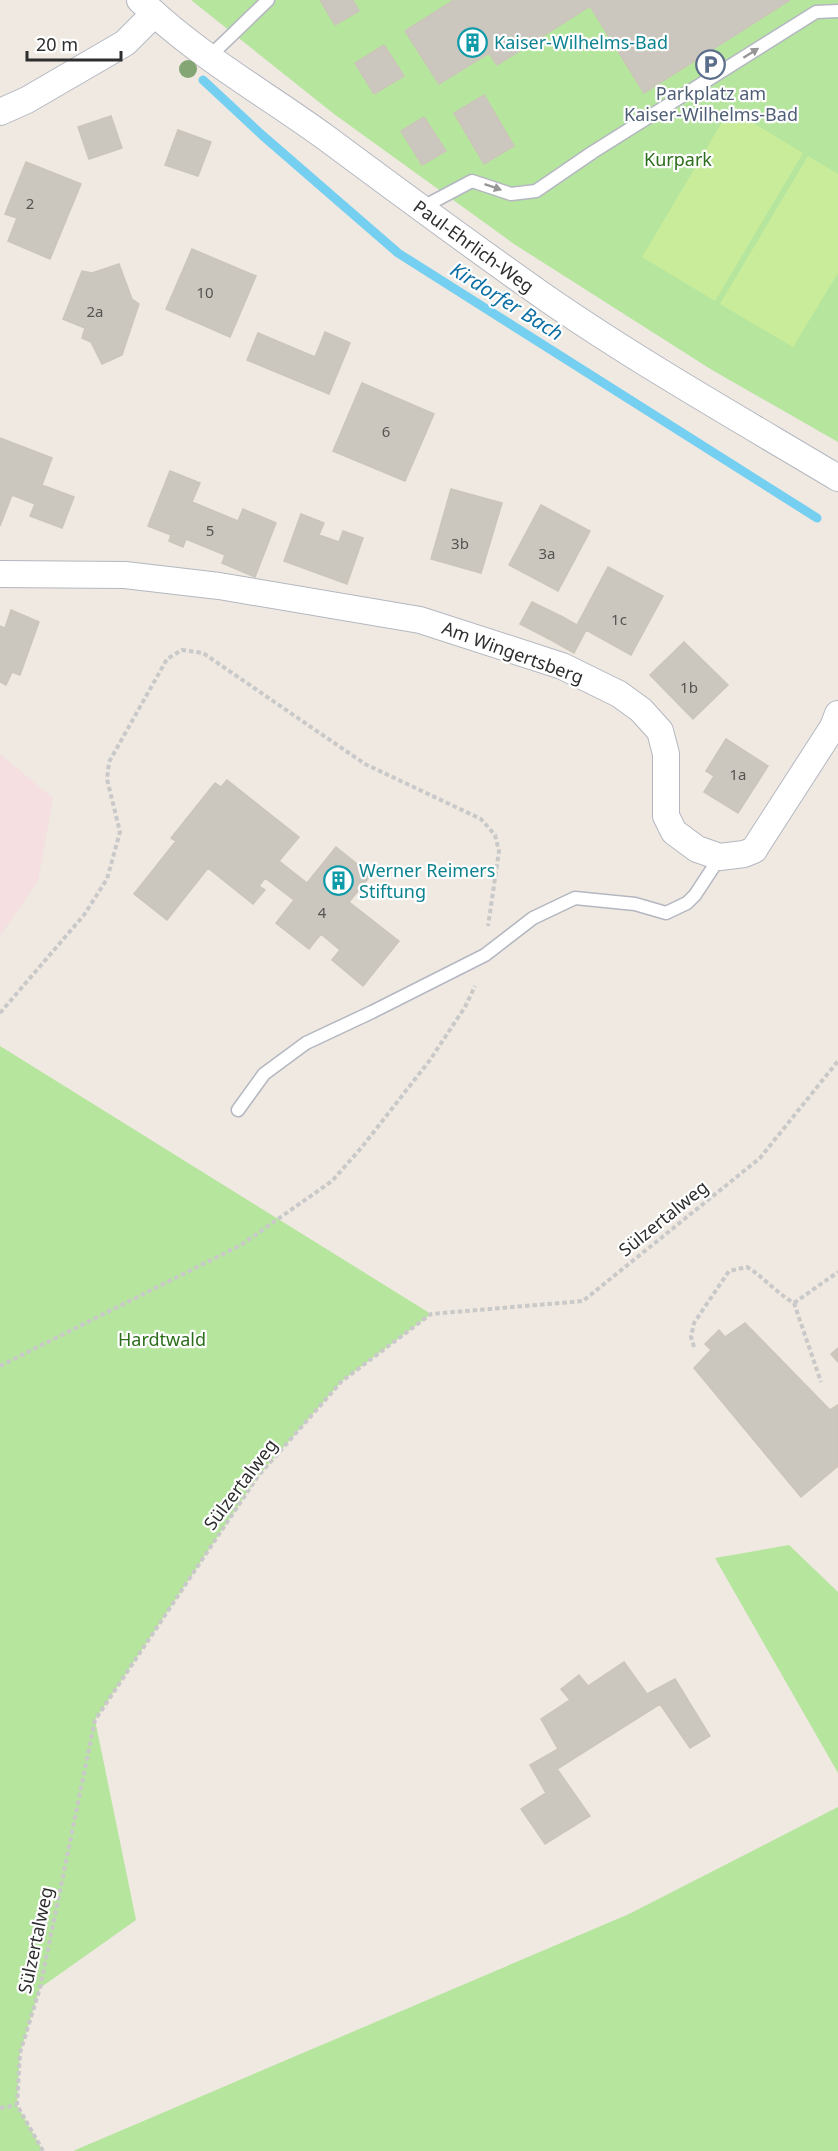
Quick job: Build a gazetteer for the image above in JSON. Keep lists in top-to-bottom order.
{
  "streets": {
    "street": ["Paul-Ehrlich-Weg", "Am Wingertsberg"],
    "path": ["Sülzertalweg"]
  },
  "water": ["Kirdorfer Bach"],
  "parks": ["Kurpark", "Hardtwald"],
  "places": {
    "building": ["Kaiser-Wilhelms-Bad", "Werner Reimers Stiftung"],
    "parking": ["Parkplatz am Kaiser-Wilhelms-Bad"]
  },
  "house_numbers": [
    "2",
    "10",
    "2a",
    "6",
    "5",
    "3b",
    "3a",
    "1c",
    "1b",
    "1a",
    "4"
  ],
  "scale_bar": "20 m"
}
